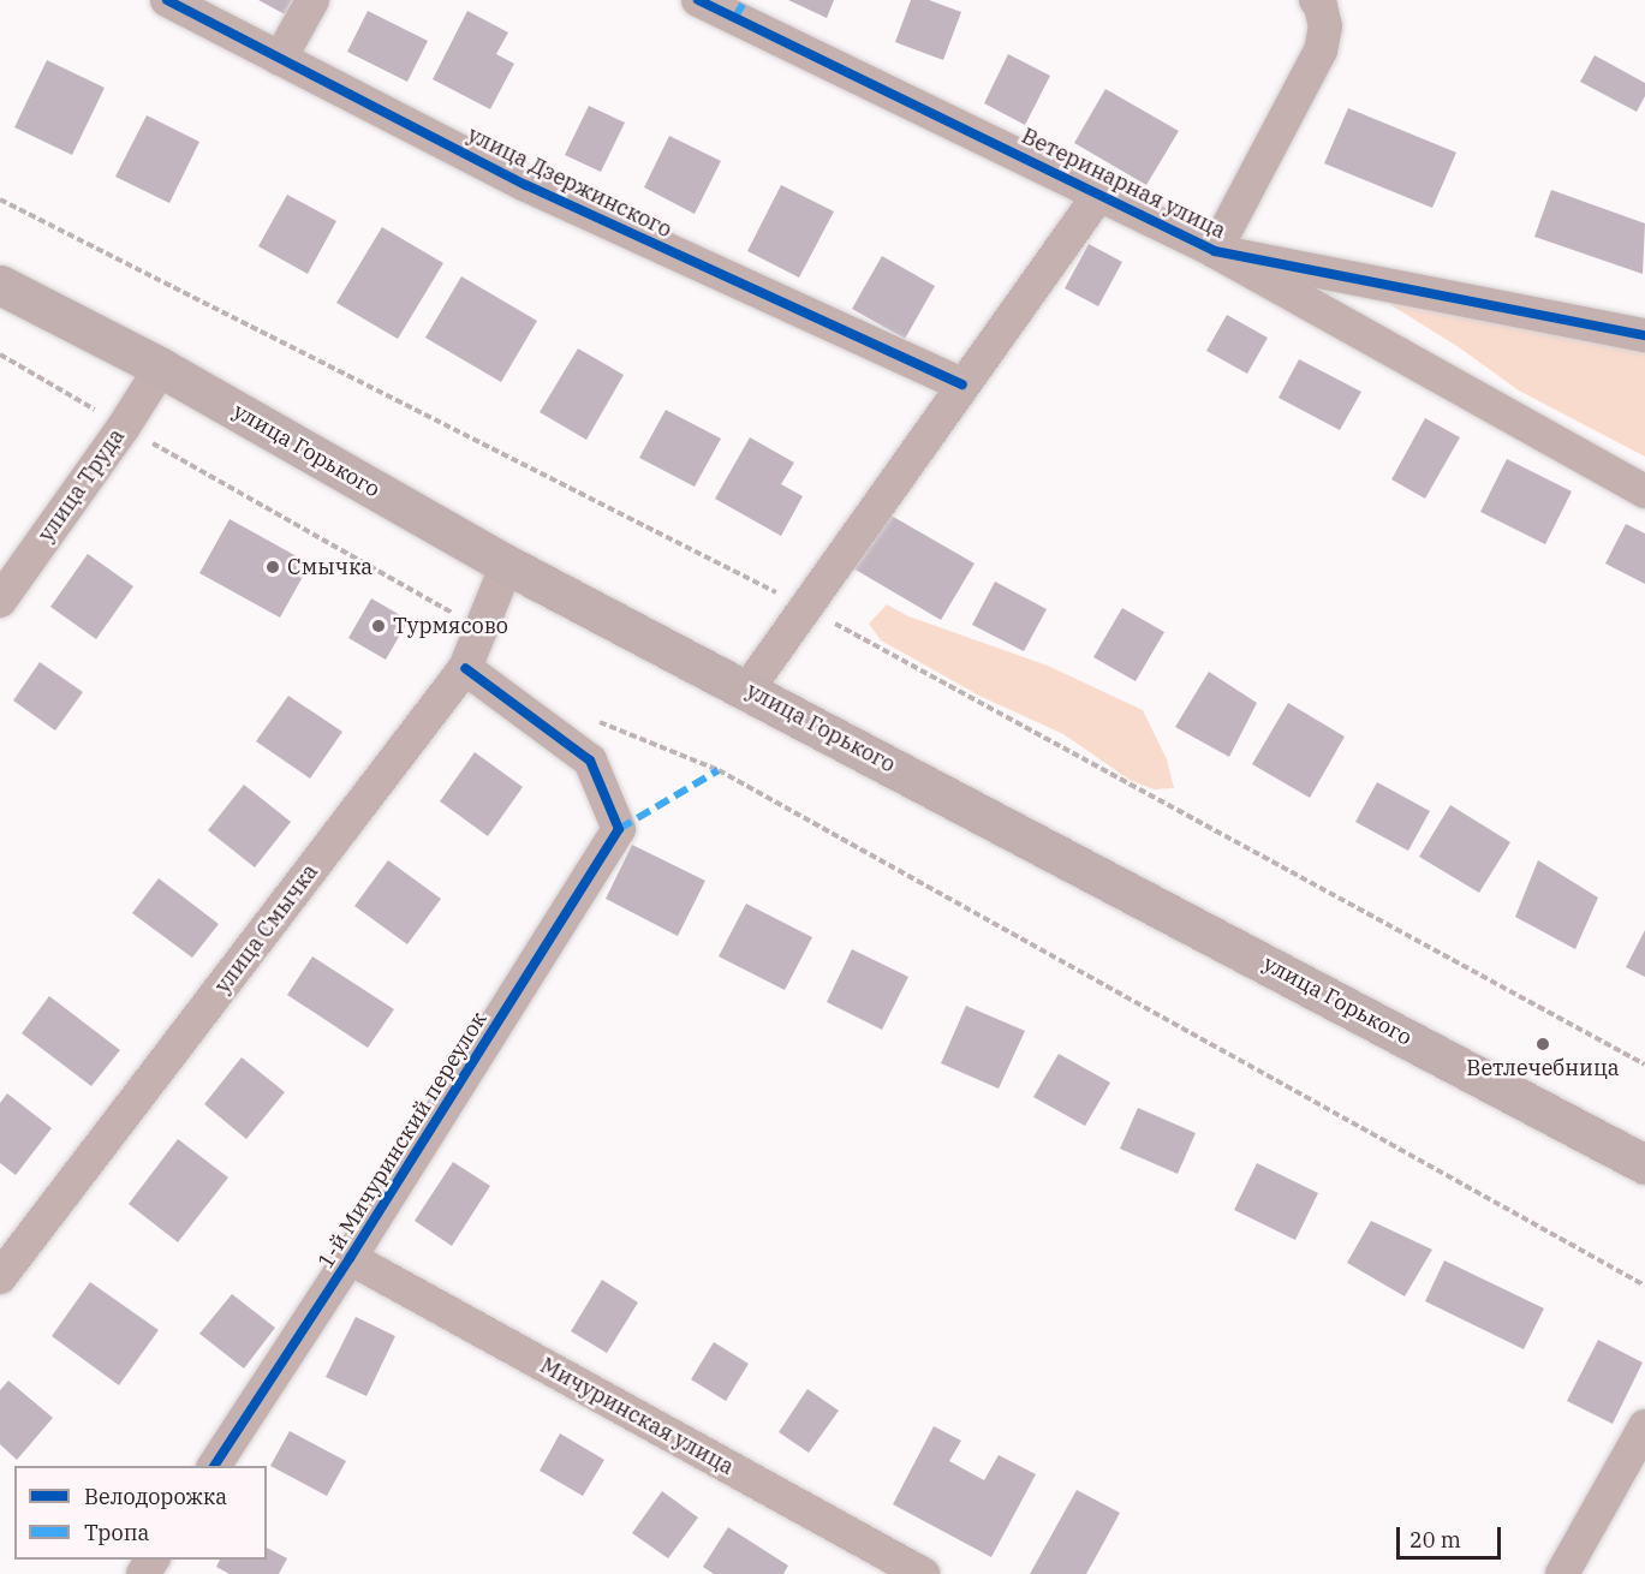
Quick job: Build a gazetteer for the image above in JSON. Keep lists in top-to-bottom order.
{
  "streets": {
    "main road": ["улица Горького"],
    "street": [
      "улица Дзержинского",
      "Ветеринарная улица",
      "улица Труда",
      "улица Смычка",
      "1-й Мичуринский переулок",
      "Мичуринская улица"
    ]
  },
  "crossings": [
    ["улица Горького", "улица Труда"],
    ["улица Горького", "улица Смычка"],
    ["улица Смычка", "1-й Мичуринский переулок"],
    ["1-й Мичуринский переулок", "Мичуринская улица"]
  ],
  "places": ["Смычка", "Турмясово", "Ветлечебница"],
  "legend": ["Велодорожка", "Тропа"],
  "scale_bar": "20 m"
}
